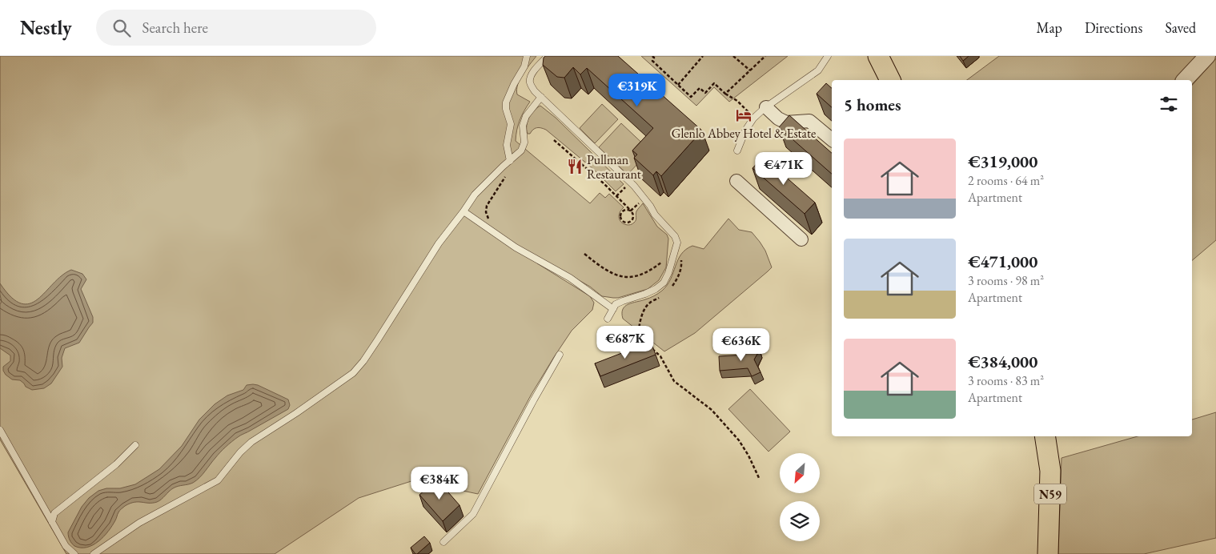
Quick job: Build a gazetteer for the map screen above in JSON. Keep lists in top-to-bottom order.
{
  "streets": {
    "main road": ["N59"]
  },
  "places": {
    "hotel": ["Glenlo Abbey Hotel & Estate"],
    "restaurant": ["Pullman Restaurant"]
  },
  "north": "bottom left",
  "page": {
    "header": "Nestly",
    "search": "Search here",
    "nav": ["Map", "Directions", "Saved"],
    "price": [
      "€319K",
      "€471K",
      "€687K",
      "€636K",
      "€384K"
    ],
    "heading": "5 homes",
    "list": [
      {
        "name": "€319,000",
        "note": "2 rooms · 64 m² · Apartment"
      },
      {
        "name": "€471,000",
        "note": "3 rooms · 98 m² · Apartment"
      },
      {
        "name": "€384,000",
        "note": "3 rooms · 83 m² · Apartment"
      }
    ]
  }
}
